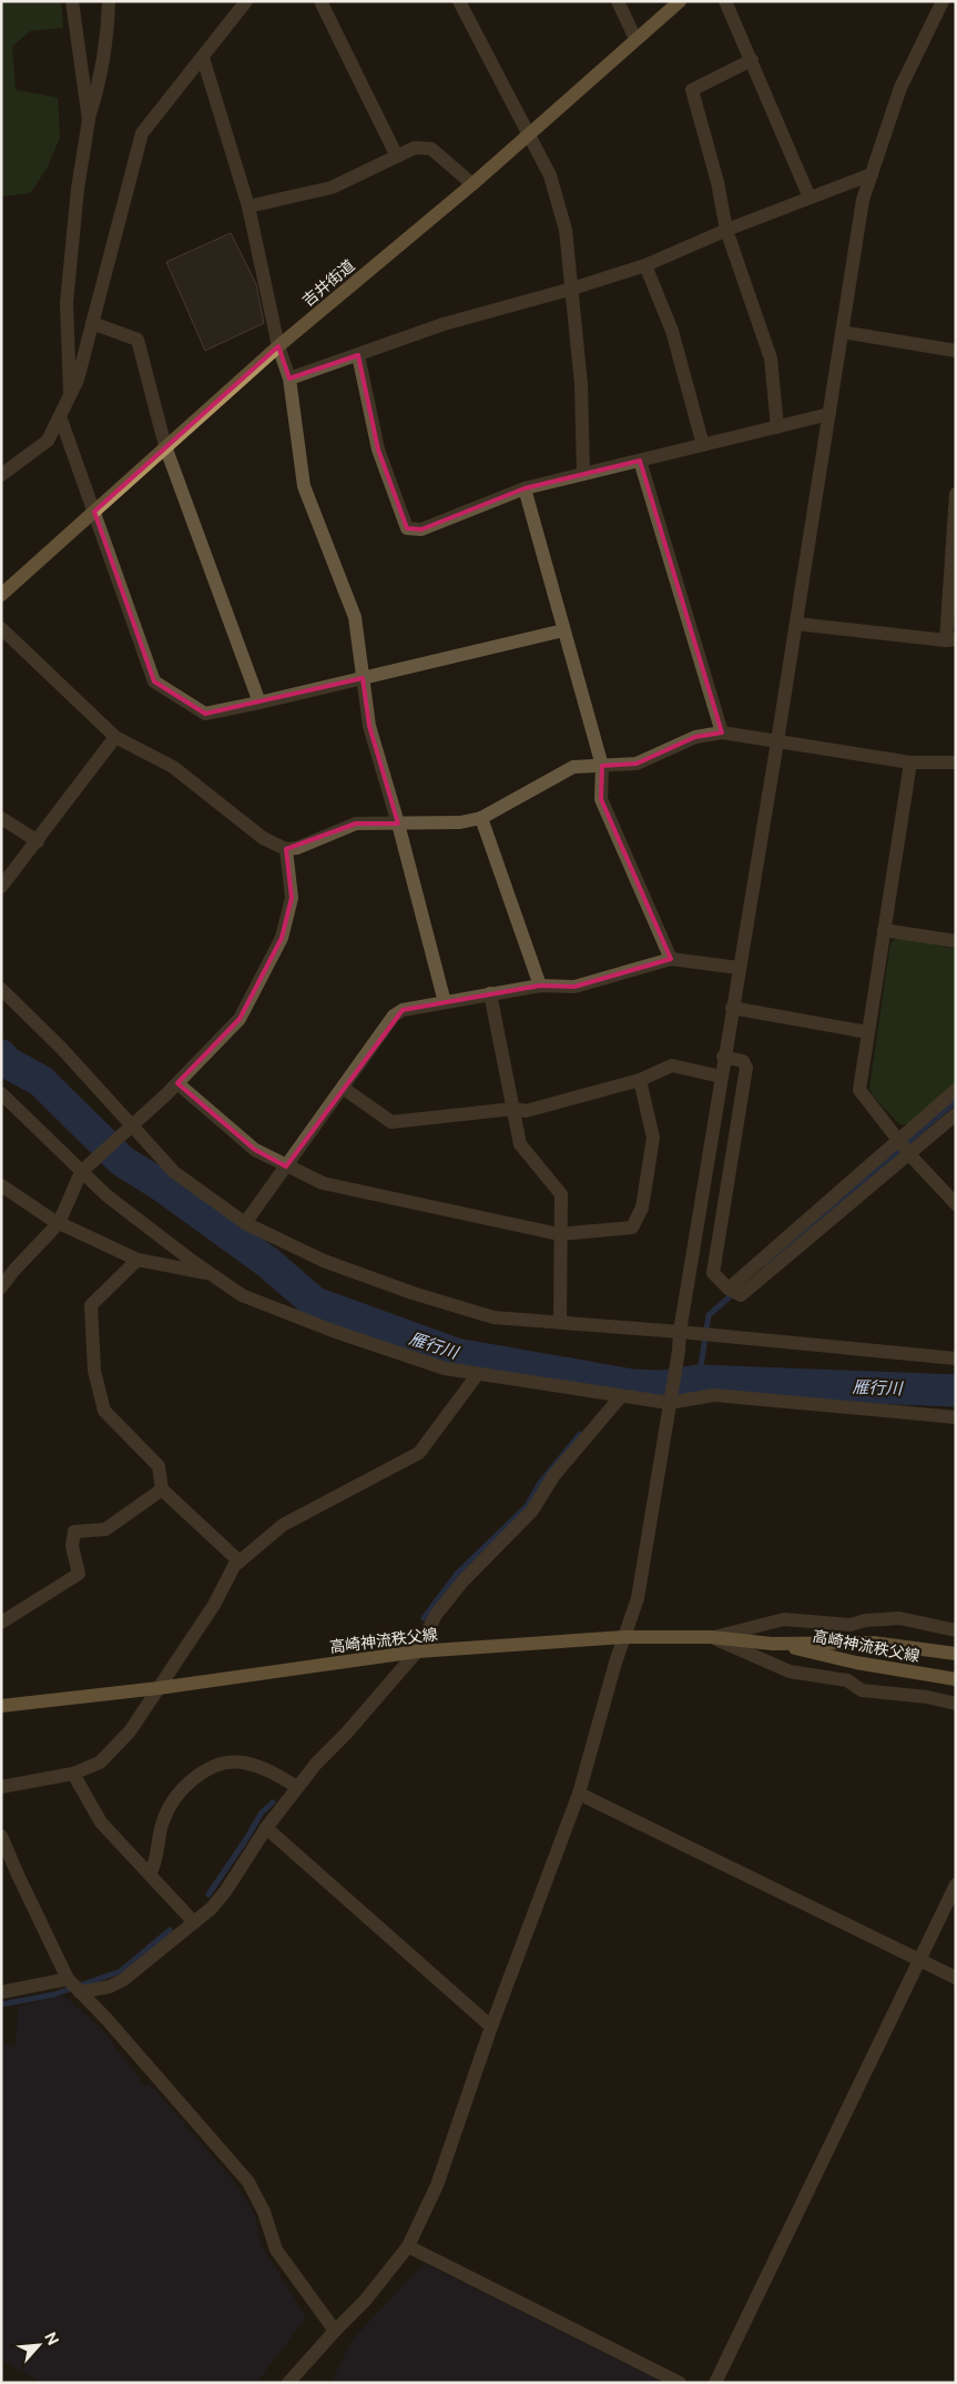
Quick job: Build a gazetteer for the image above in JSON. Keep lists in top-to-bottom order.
{
  "streets": {
    "main road": ["吉井街道", "高崎神流秩父線"]
  },
  "water": ["雁行川"],
  "north": "top right"
}
